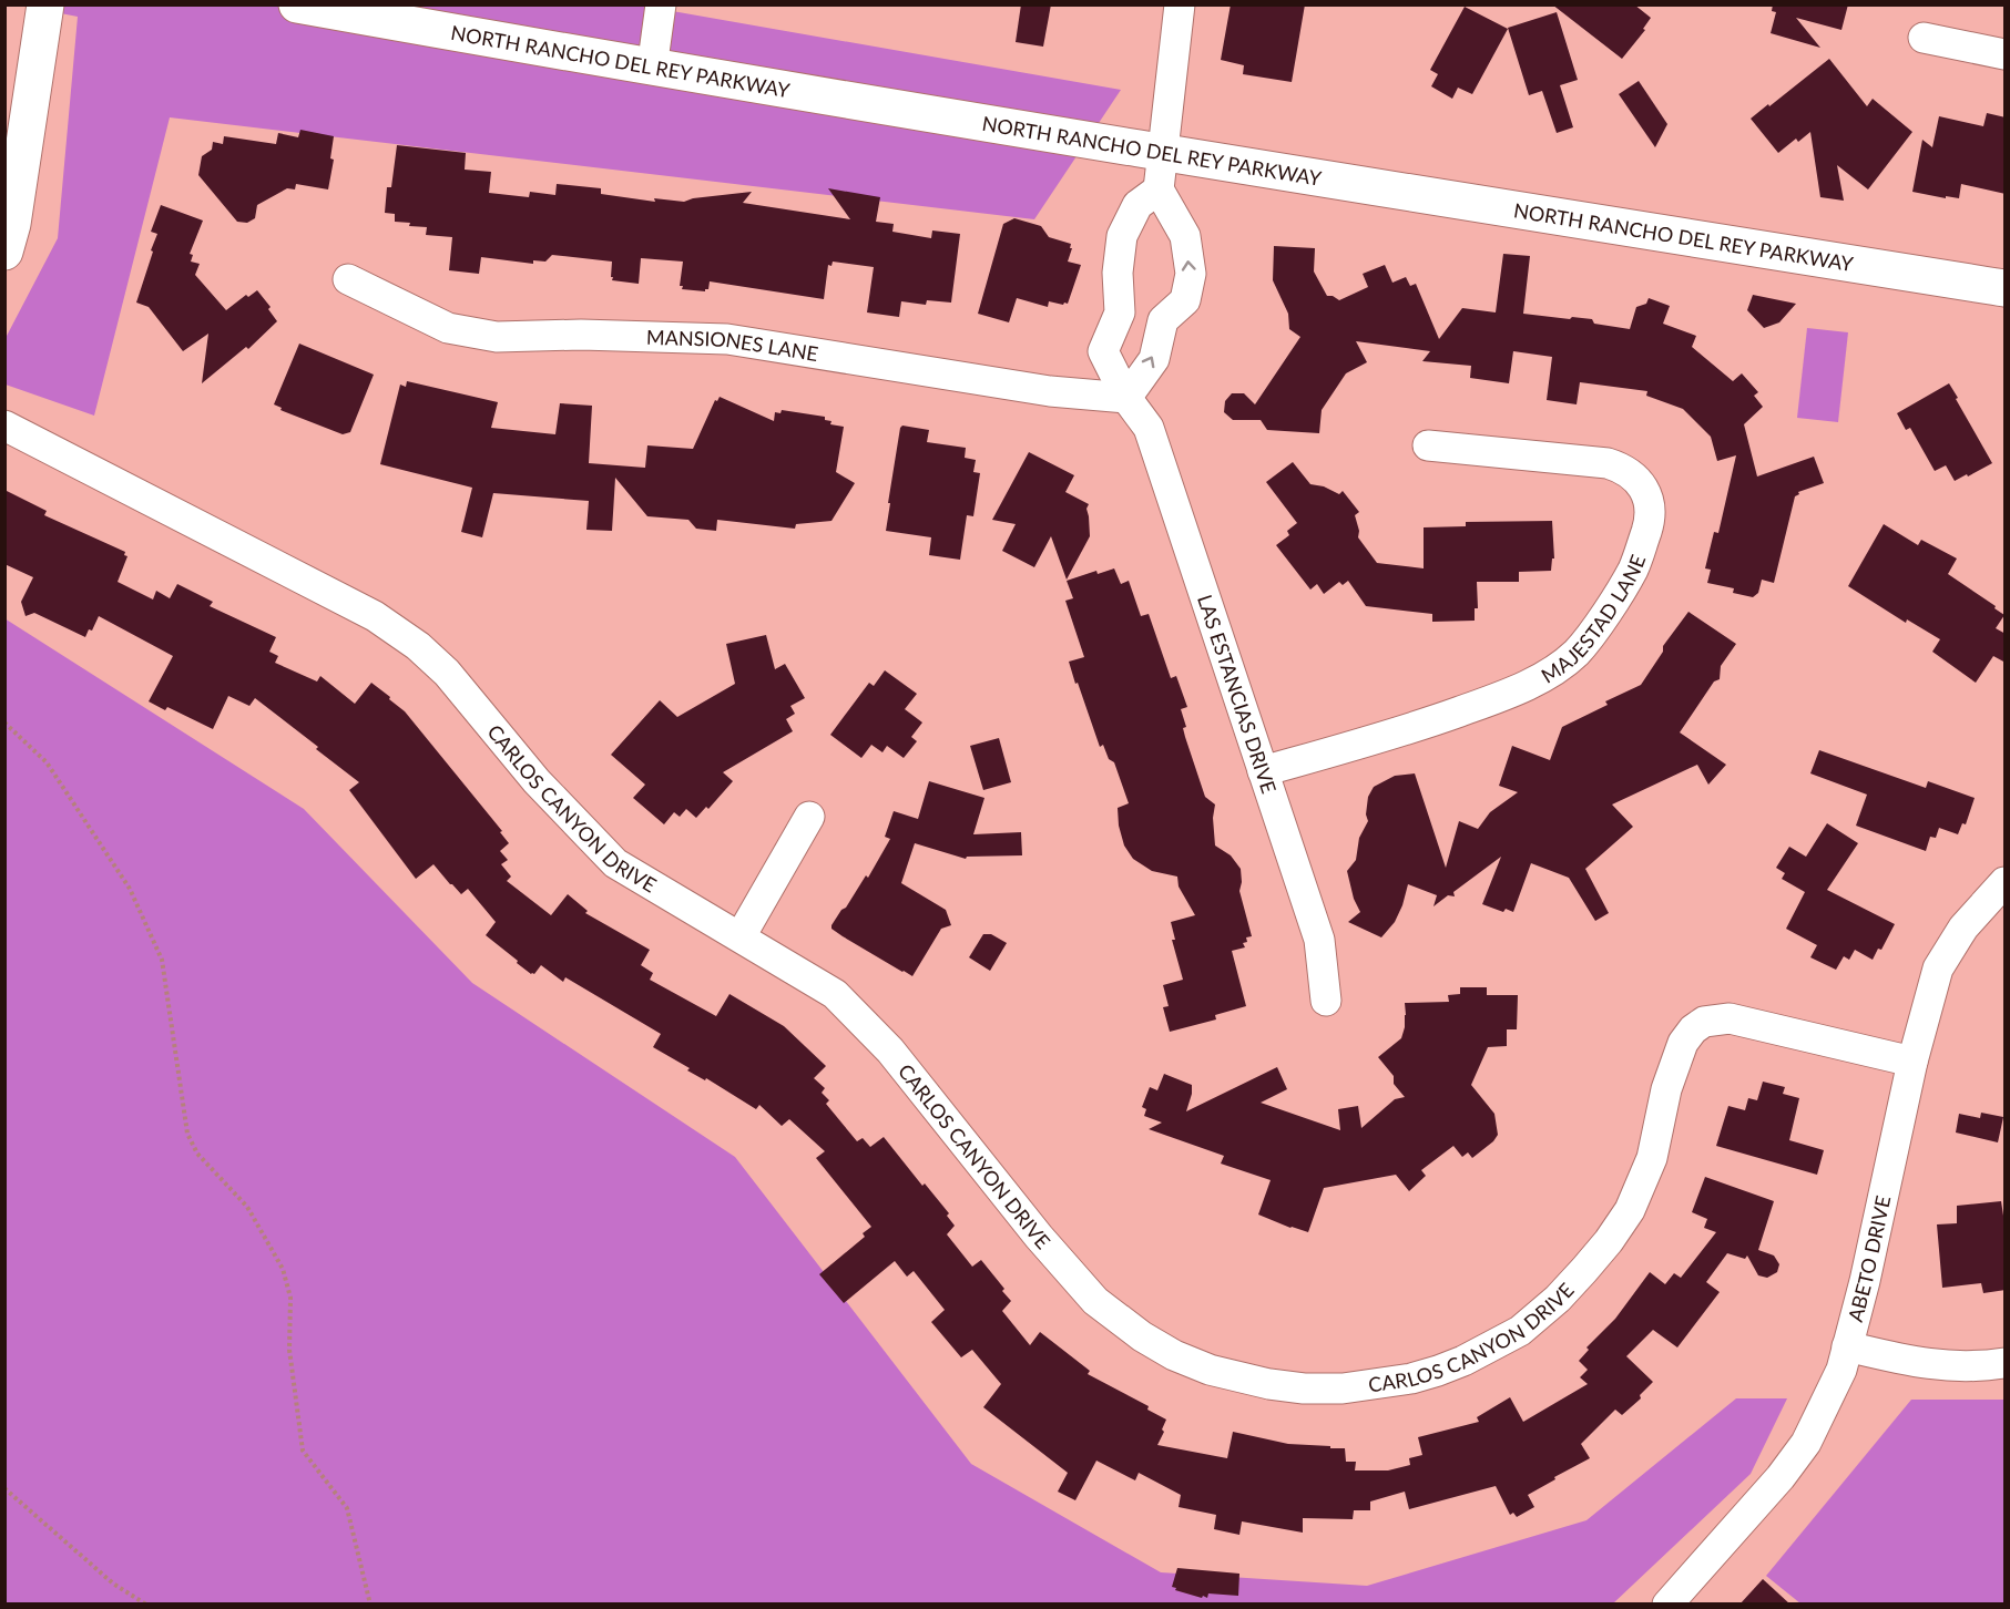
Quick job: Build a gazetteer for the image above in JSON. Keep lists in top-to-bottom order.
{
  "streets": {
    "street": [
      "NORTH RANCHO DEL REY PARKWAY",
      "MANSIONES LANE",
      "MAJESTAD LANE",
      "LAS ESTANCIAS DRIVE",
      "CARLOS CANYON DRIVE",
      "ABETO DRIVE"
    ]
  },
  "crossings": [
    ["MANSIONES LANE", "LAS ESTANCIAS DRIVE"],
    ["MAJESTAD LANE", "LAS ESTANCIAS DRIVE"],
    ["CARLOS CANYON DRIVE", "ABETO DRIVE"]
  ]
}
